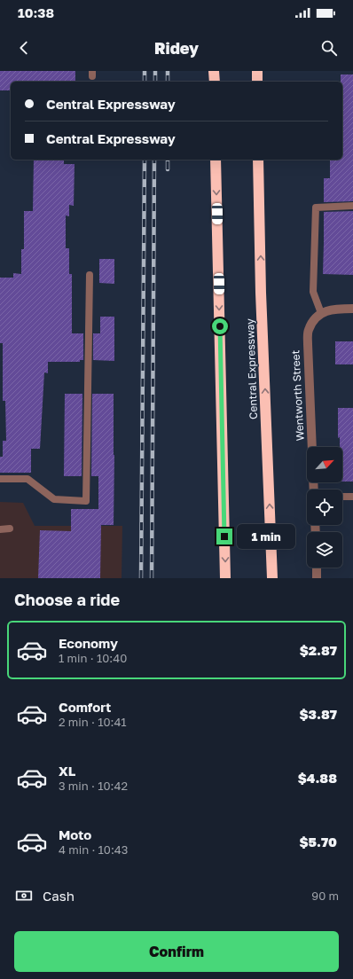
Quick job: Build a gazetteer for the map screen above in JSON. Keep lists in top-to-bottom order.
{
  "streets": {
    "highway": ["Central Expressway"],
    "street": ["Wentworth Street"]
  },
  "north": "top right",
  "page": {
    "status": "10:38",
    "header": "Ridey",
    "banner": ["Central Expressway", "Central Expressway"],
    "bubble": "1 min",
    "heading": "Choose a ride",
    "list": [
      {
        "name": "Economy",
        "note": "1 min · 10:40",
        "value": "$2.87"
      },
      {
        "name": "Comfort",
        "note": "2 min · 10:41",
        "value": "$3.87"
      },
      {
        "name": "XL",
        "note": "3 min · 10:42",
        "value": "$4.88"
      },
      {
        "name": "Moto",
        "note": "4 min · 10:43",
        "value": "$5.70"
      }
    ],
    "pay": ["Cash", "90 m"],
    "buttons": "Confirm"
  }
}
